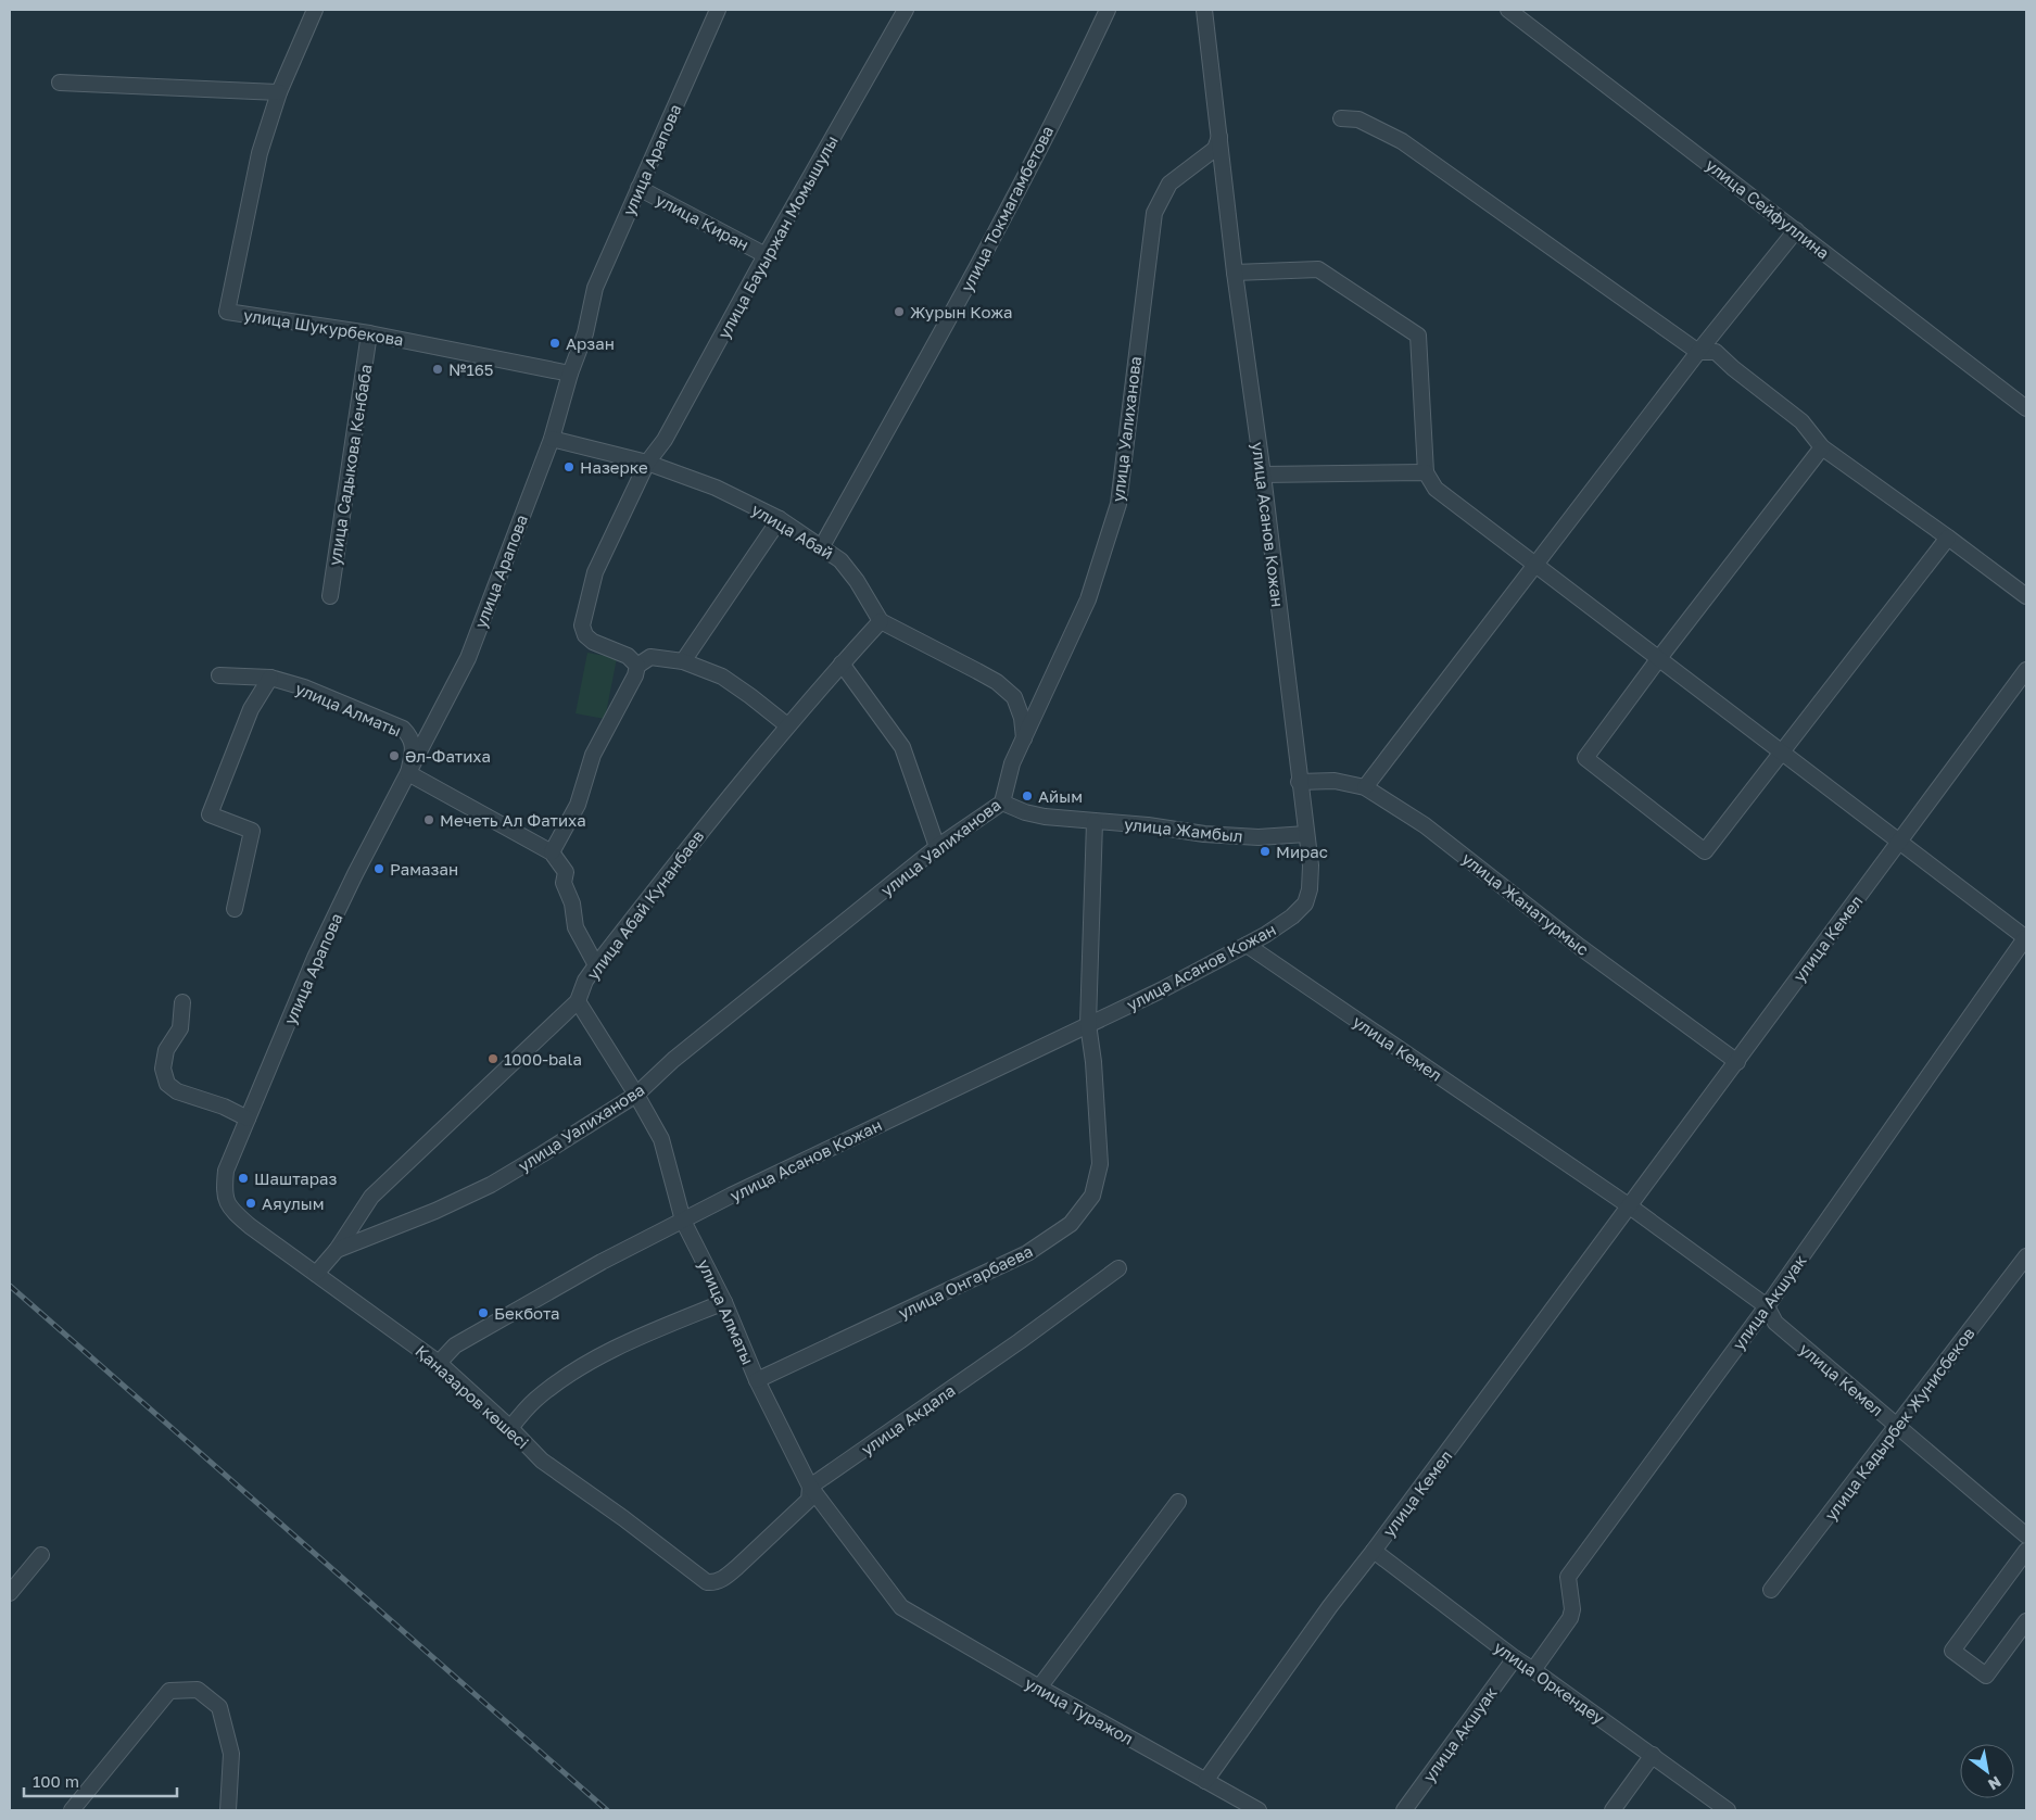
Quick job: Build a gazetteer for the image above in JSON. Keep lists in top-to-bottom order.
{
  "streets": {
    "street": [
      "улица Арапова",
      "улица Токмагамбетова",
      "улица Сейфуллина",
      "улица Киран",
      "улица Бауыржан Момышулы",
      "улица Шукурбекова",
      "улица Уалиханова",
      "улица Садыкова Кенбаба",
      "улица Асанов Кожан",
      "улица Абай",
      "улица Алматы",
      "улица Жамбыл",
      "улица Жанатурмыс",
      "улица Абай Кунанбаев",
      "улица Кемел",
      "улица Онгарбаева",
      "улица Акшуак",
      "Қаназаров көшесі",
      "улица Акдала",
      "улица Кадырбек Жунисбеков",
      "улица Оркендеу",
      "улица Туражол"
    ]
  },
  "crossings": [
    ["улица Арапова", "улица Киран"],
    ["улица Арапова", "улица Шукурбекова"],
    ["улица Арапова", "улица Абай"],
    ["улица Арапова", "улица Алматы"],
    ["улица Арапова", "Қаназаров көшесі"],
    ["улица Токмагамбетова", "улица Абай"],
    ["улица Киран", "улица Бауыржан Момышулы"],
    ["улица Бауыржан Момышулы", "улица Абай"],
    ["улица Шукурбекова", "улица Садыкова Кенбаба"],
    ["улица Уалиханова", "улица Асанов Кожан"],
    ["улица Уалиханова", "улица Алматы"],
    ["улица Уалиханова", "улица Жамбыл"],
    ["улица Уалиханова", "улица Абай Кунанбаев"],
    ["улица Уалиханова", "Қаназаров көшесі"],
    ["улица Асанов Кожан", "улица Алматы"],
    ["улица Асанов Кожан", "улица Жамбыл"],
    ["улица Асанов Кожан", "улица Жанатурмыс"],
    ["улица Асанов Кожан", "улица Кемел"],
    ["улица Асанов Кожан", "улица Онгарбаева"],
    ["улица Асанов Кожан", "Қаназаров көшесі"],
    ["улица Абай", "улица Абай Кунанбаев"],
    ["улица Алматы", "улица Абай Кунанбаев"],
    ["улица Алматы", "улица Онгарбаева"],
    ["улица Алматы", "Қаназаров көшесі"],
    ["улица Алматы", "улица Акдала"],
    ["улица Алматы", "улица Туражол"],
    ["улица Жанатурмыс", "улица Кемел"],
    ["улица Кемел", "улица Акшуак"],
    ["улица Кемел", "улица Кадырбек Жунисбеков"],
    ["улица Кемел", "улица Оркендеу"],
    ["улица Кемел", "улица Туражол"],
    ["улица Акшуак", "улица Оркендеу"],
    ["Қаназаров көшесі", "улица Акдала"]
  ],
  "places": [
    "Журын Кожа",
    "Арзан",
    "№165",
    "Назерке",
    "Әл-Фатиха",
    "Айым",
    "Мечеть Ал Фатиха",
    "Мирас",
    "Рамазан",
    "1000-bala",
    "Шаштараз",
    "Аяулым",
    "Бекбота"
  ],
  "scale_bar": "100 m",
  "north": "bottom right"
}
